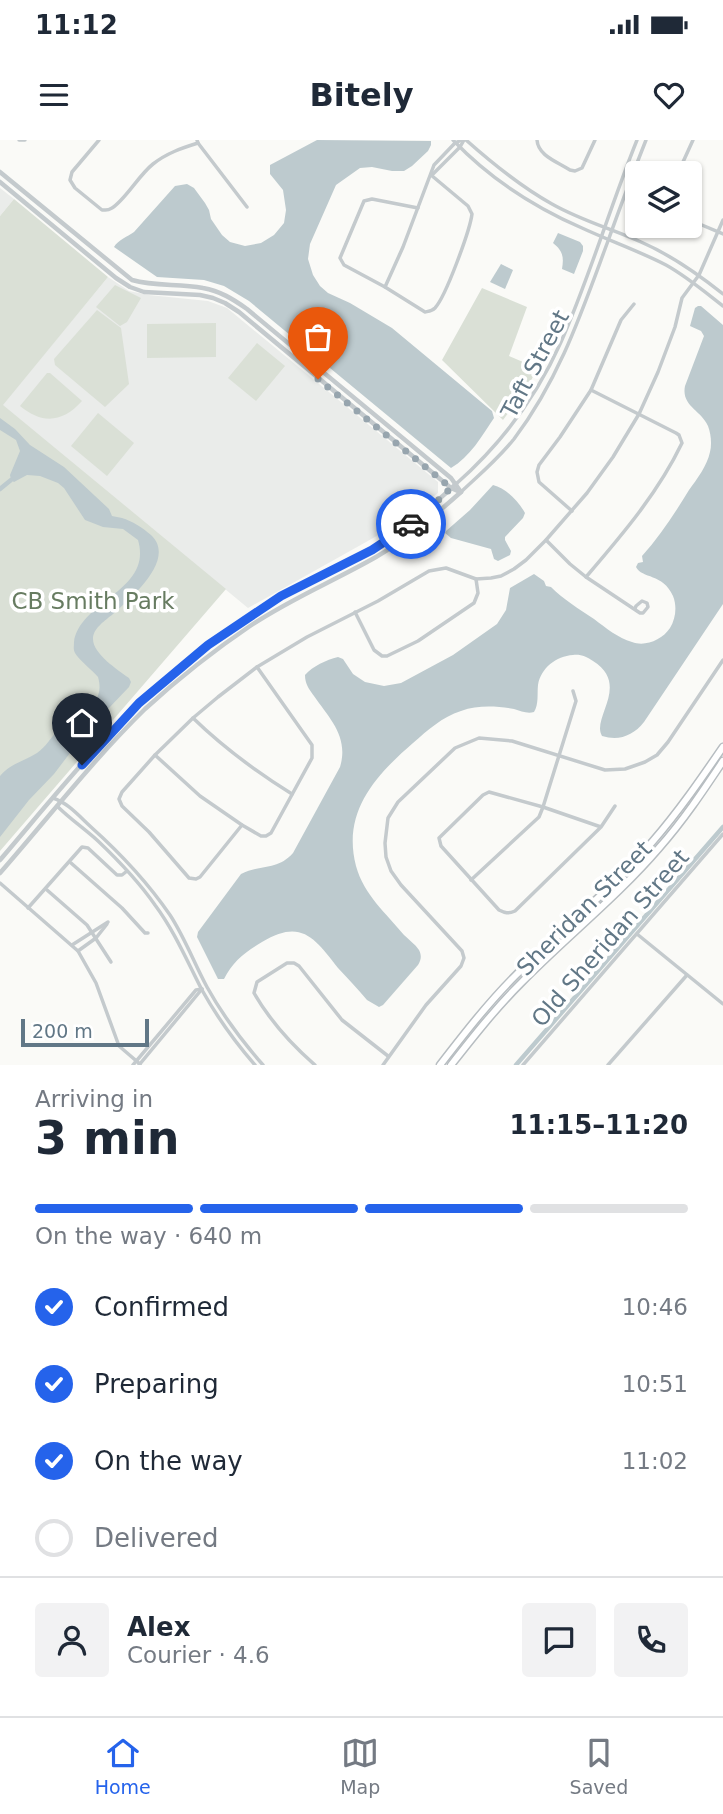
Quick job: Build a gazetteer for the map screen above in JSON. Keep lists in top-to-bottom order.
{
  "streets": {
    "main road": ["Sheridan Street"],
    "street": ["Taft Street", "Old Sheridan Street"]
  },
  "parks": ["CB Smith Park"],
  "scale_bar": "200 m",
  "page": {
    "status": "11:12",
    "header": "Bitely",
    "scale": "200 m",
    "heading": ["3 min", "Arriving in", "11:15–11:20"],
    "panel": ["Alex", "Courier · 4.6"],
    "bar": "On the way · 640 m",
    "list": [
      ["Confirmed", "10:46"],
      ["Preparing", "10:51"],
      ["On the way", "11:02"],
      "Delivered"
    ],
    "tabs": ["Home", "Map", "Saved"]
  }
}
